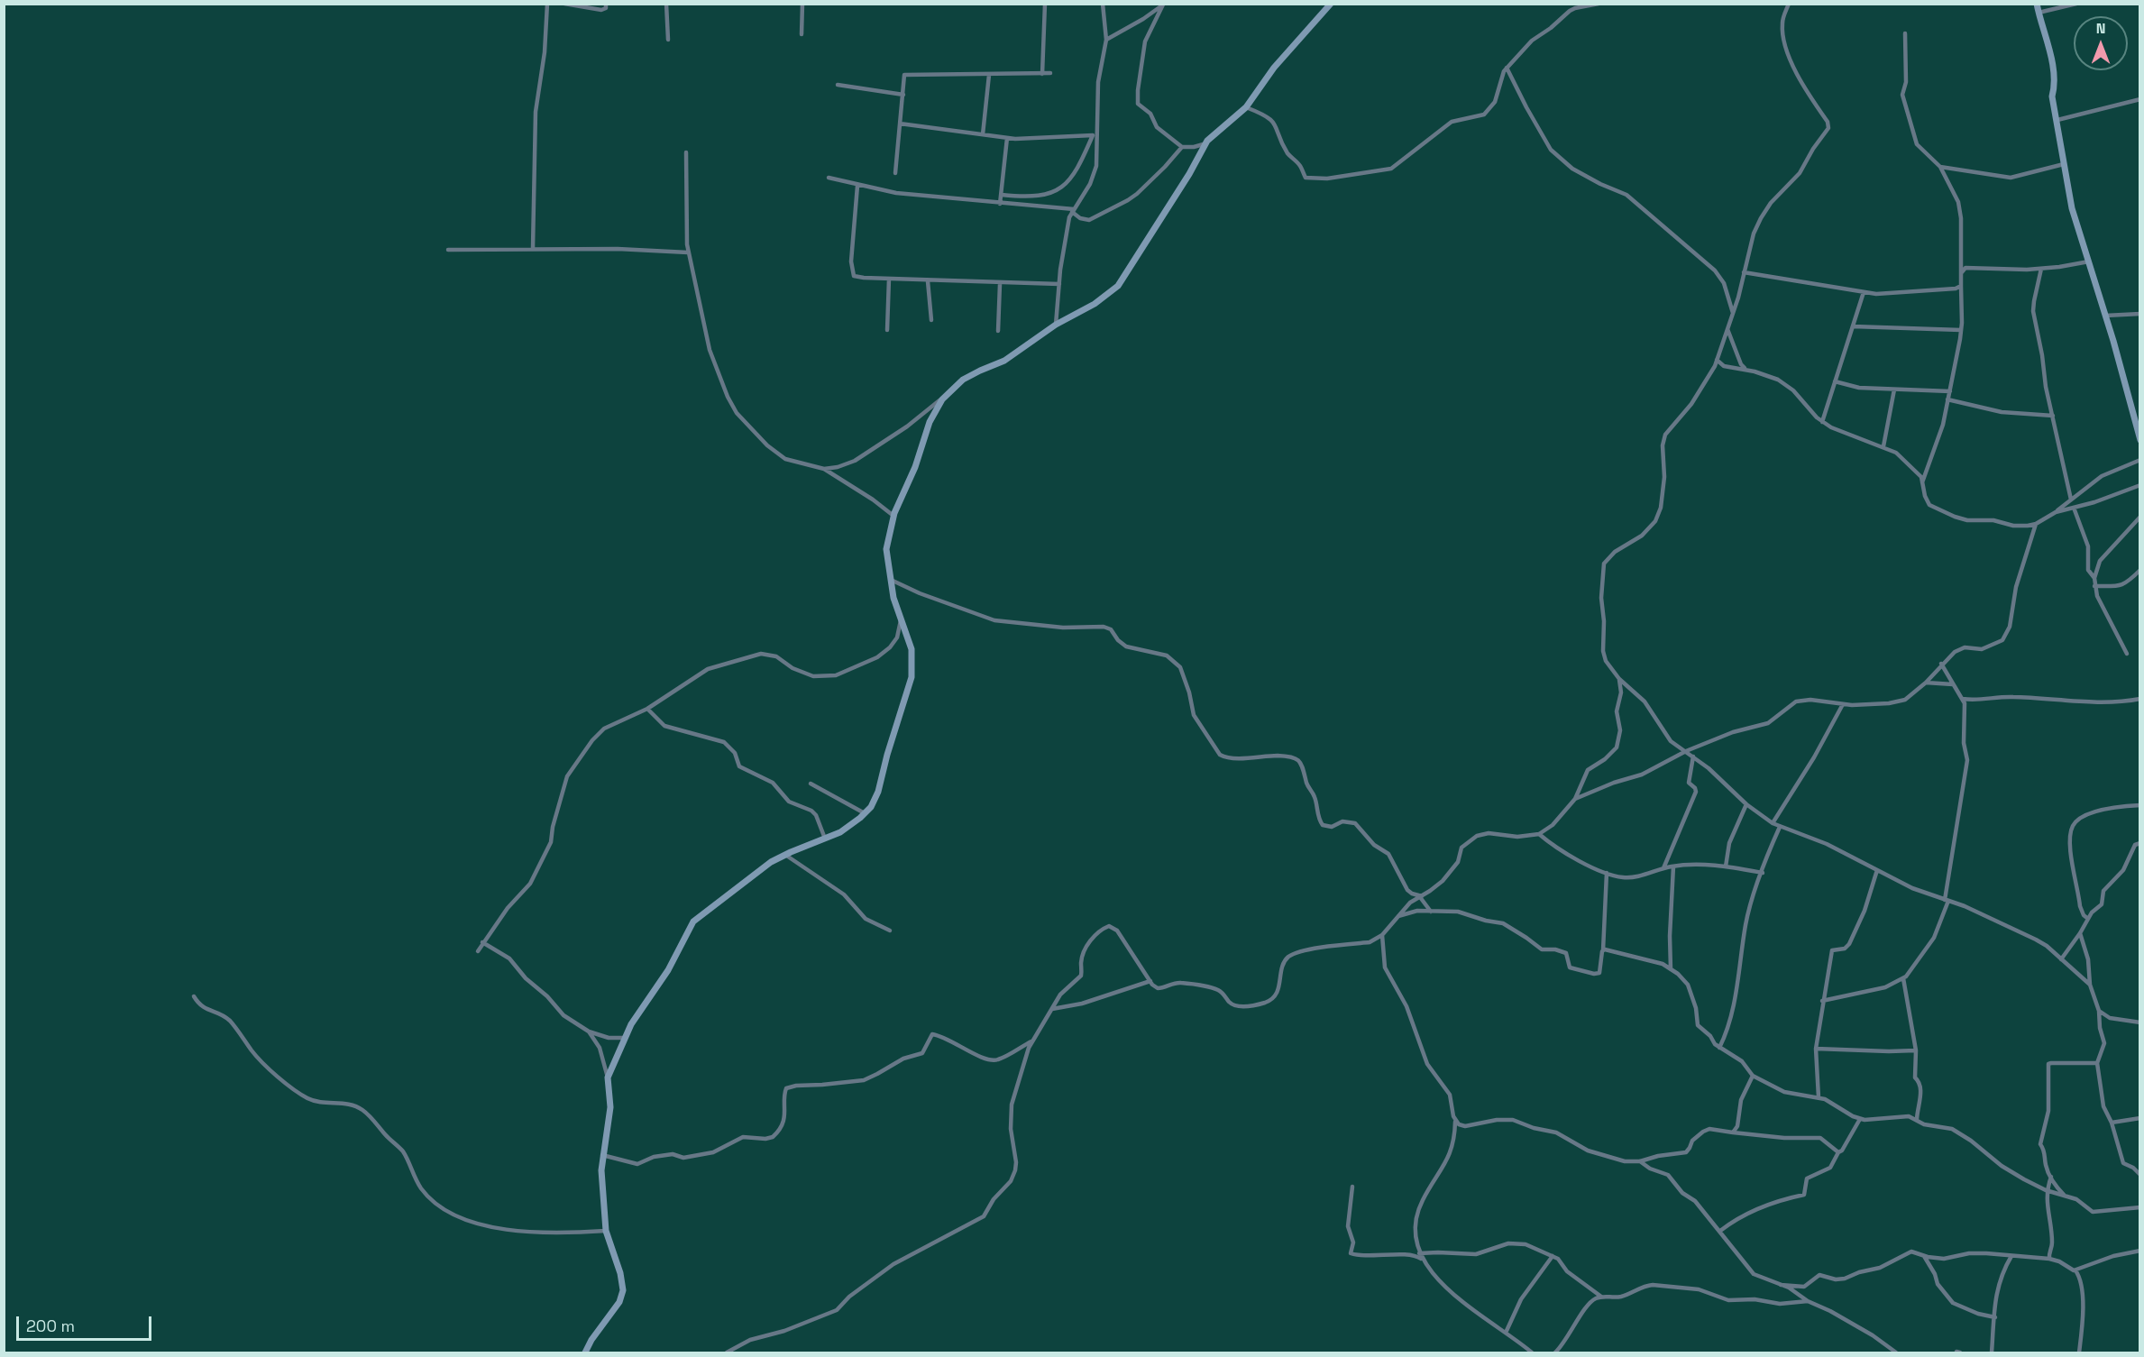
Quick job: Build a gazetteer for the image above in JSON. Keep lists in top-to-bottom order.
{
  "scale_bar": "200 m",
  "north": "top"
}
